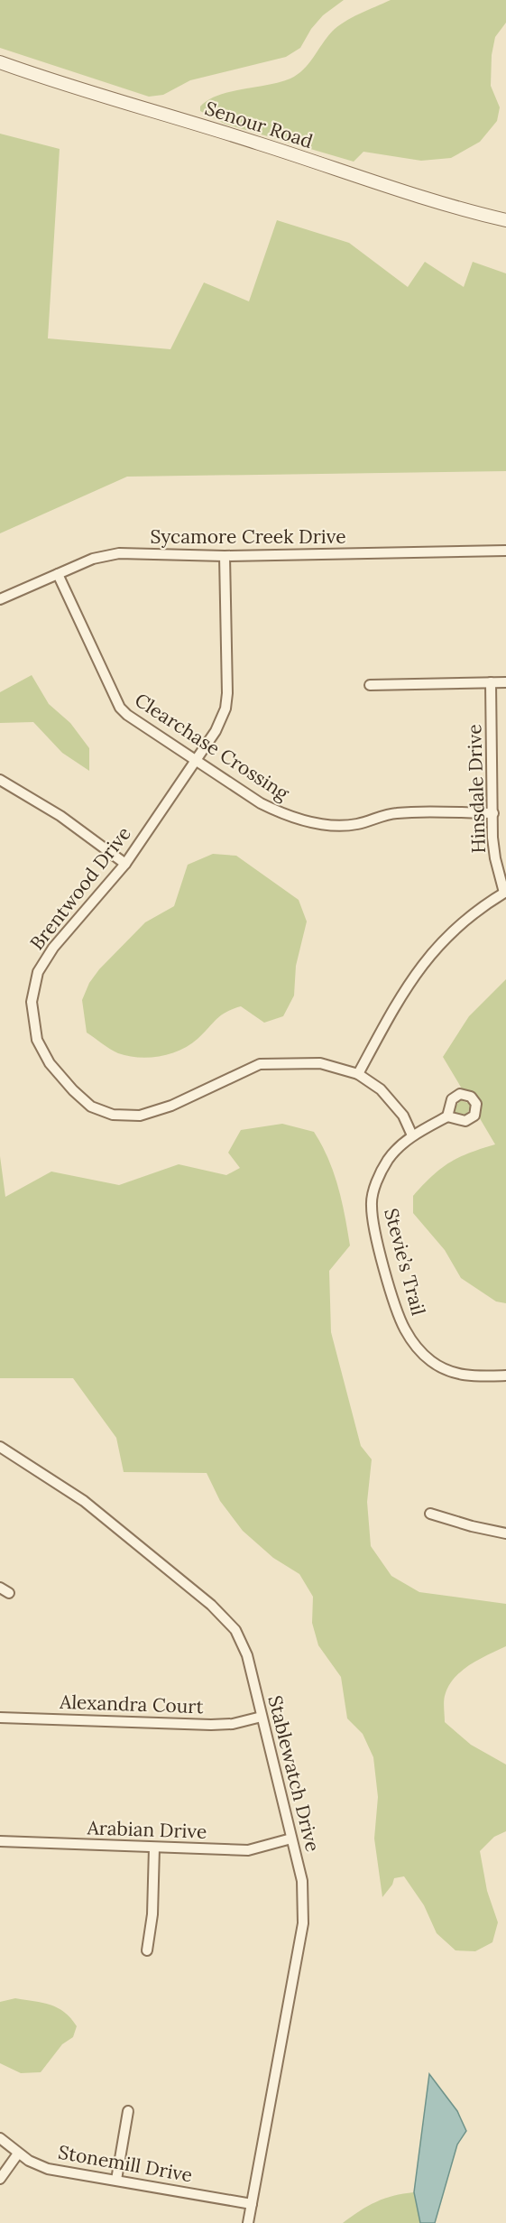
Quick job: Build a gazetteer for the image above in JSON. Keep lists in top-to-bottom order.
{
  "streets": {
    "street": [
      "Senour Road",
      "Sycamore Creek Drive",
      "Clearchase Crossing",
      "Hinsdale Drive",
      "Brentwood Drive",
      "Stevie’s Trail",
      "Alexandra Court",
      "Stablewatch Drive",
      "Arabian Drive",
      "Stonemill Drive"
    ]
  },
  "crossings": [
    ["Sycamore Creek Drive", "Clearchase Crossing"],
    ["Sycamore Creek Drive", "Brentwood Drive"],
    ["Clearchase Crossing", "Hinsdale Drive"],
    ["Clearchase Crossing", "Brentwood Drive"],
    ["Brentwood Drive", "Stevie’s Trail"],
    ["Alexandra Court", "Stablewatch Drive"],
    ["Stablewatch Drive", "Arabian Drive"],
    ["Stablewatch Drive", "Stonemill Drive"]
  ]
}
